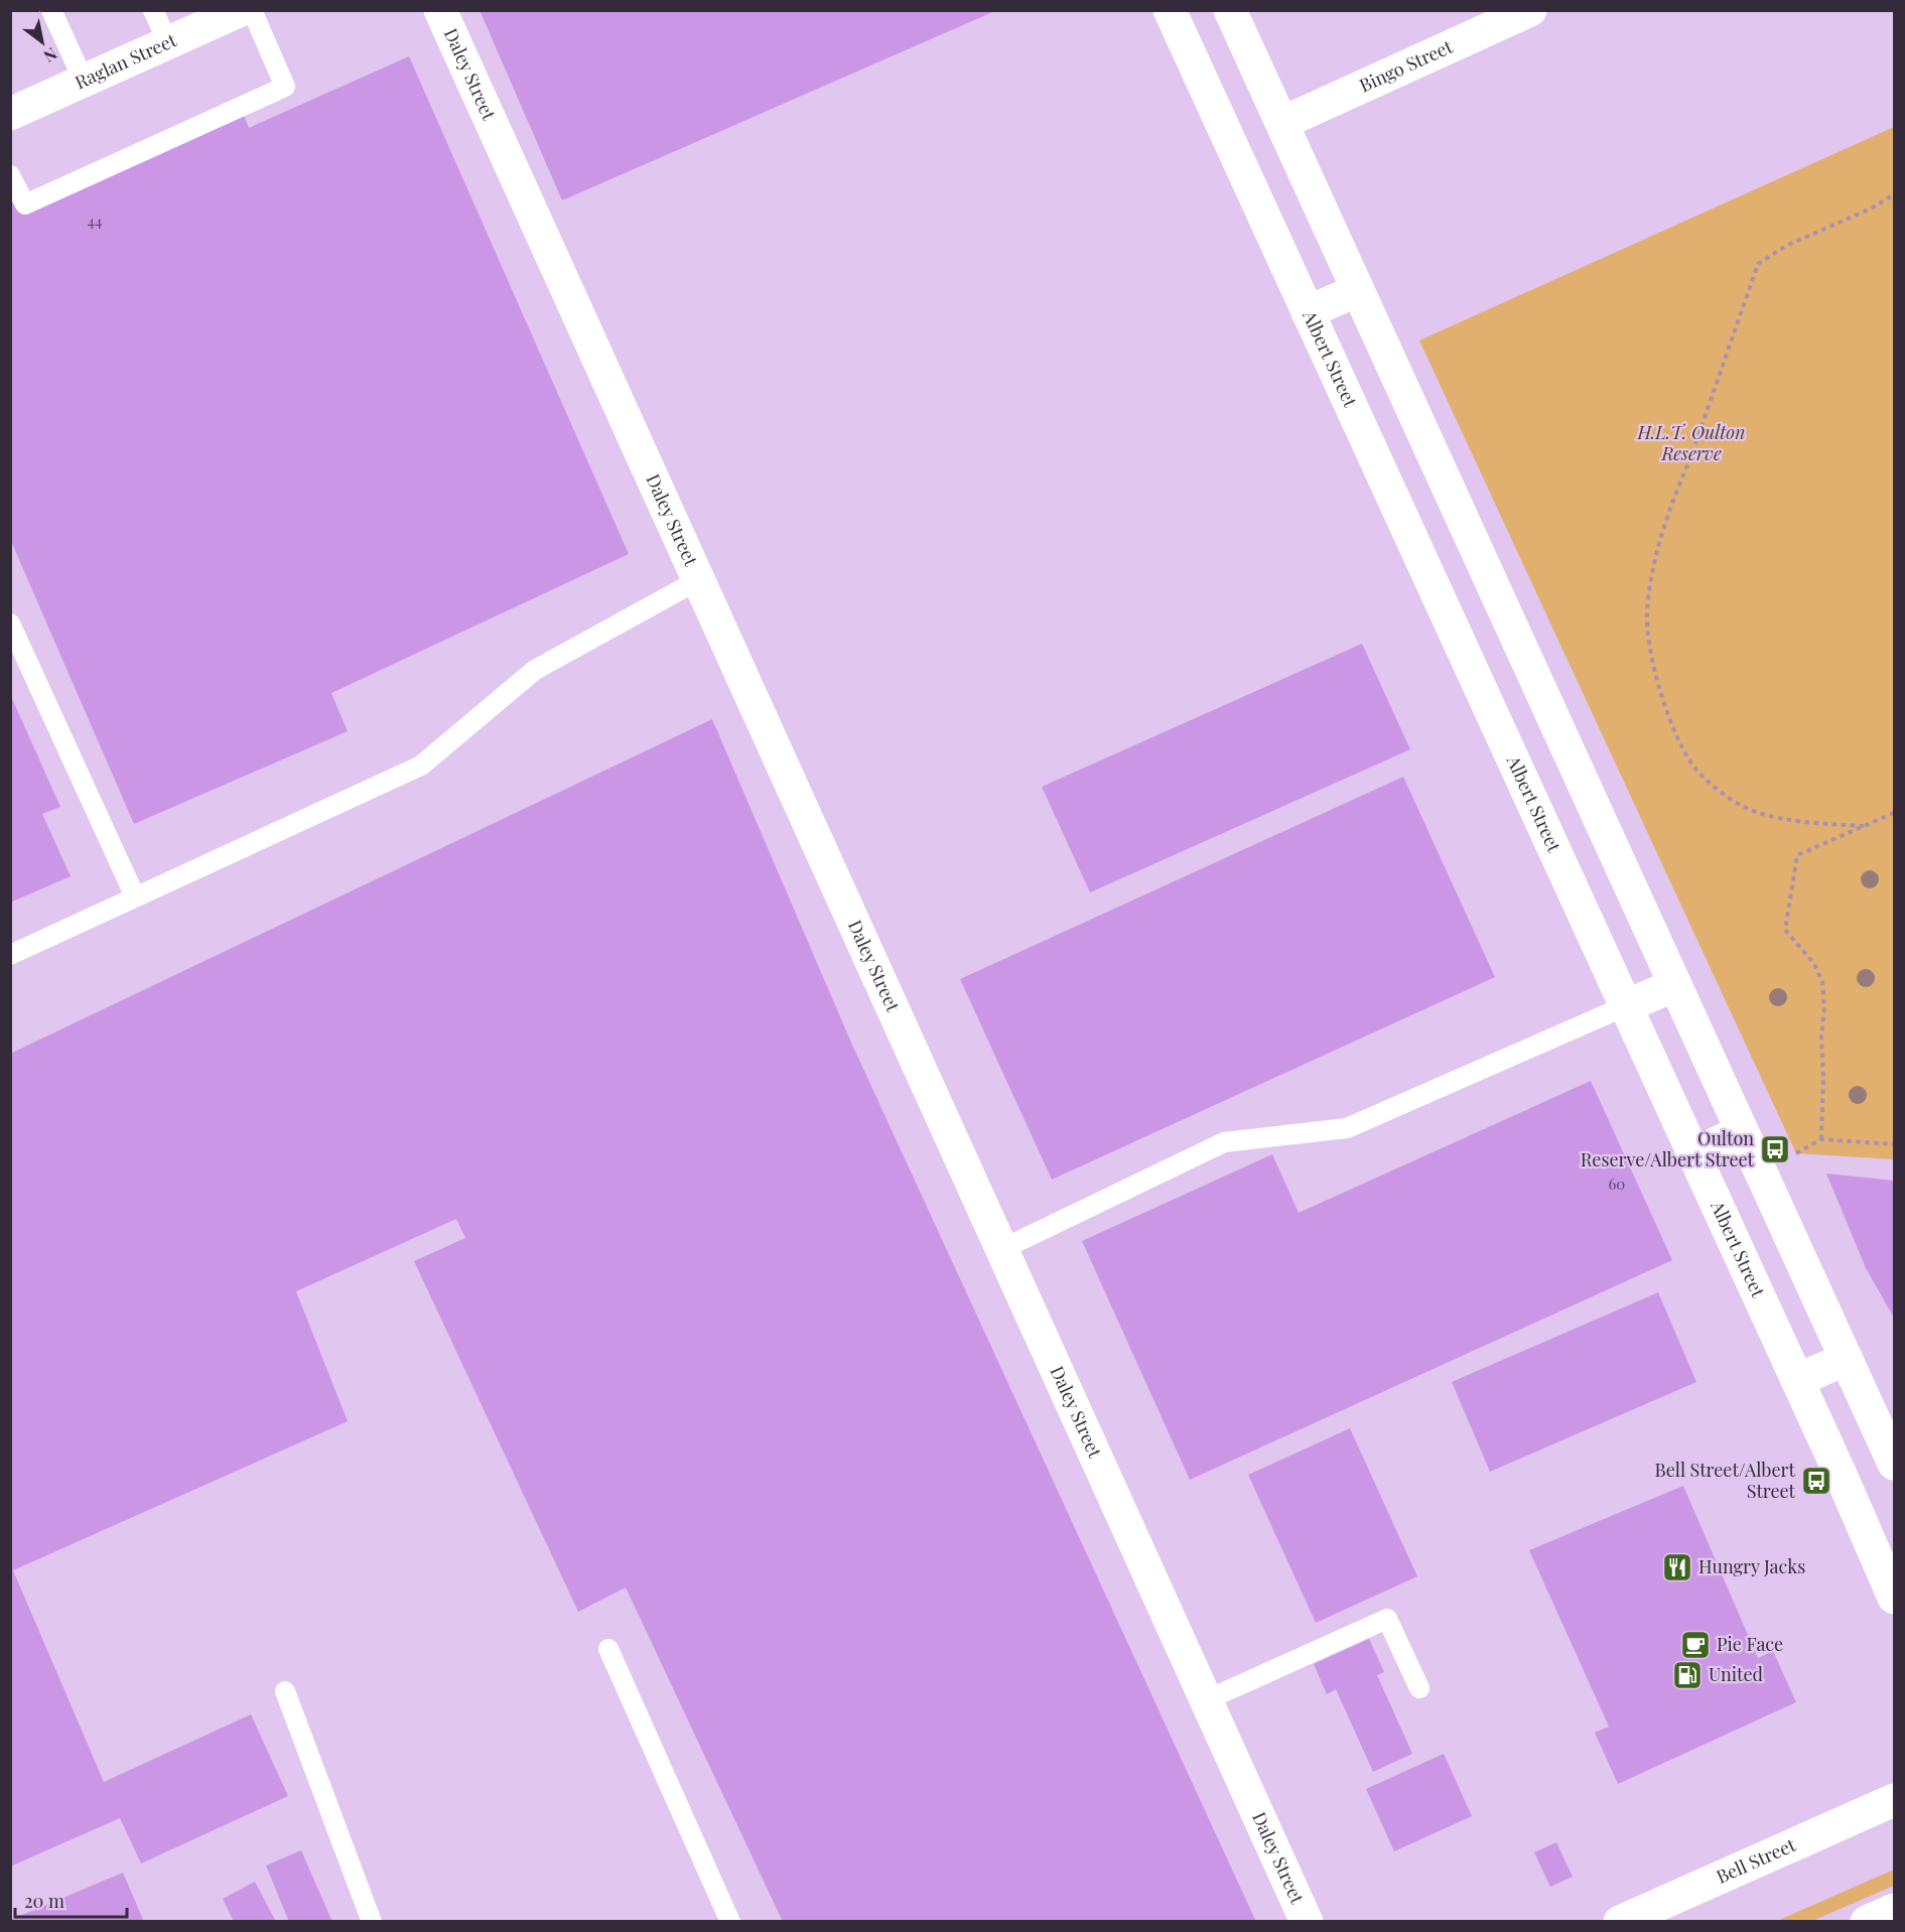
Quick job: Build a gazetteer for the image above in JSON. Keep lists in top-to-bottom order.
{
  "streets": {
    "main road": [
      "Raglan Street",
      "Bingo Street",
      "Daley Street",
      "Albert Street",
      "Bell Street"
    ]
  },
  "parks": ["H.L.T. Oulton Reserve"],
  "places": {
    "bus stop": ["Oulton Reserve/Albert Street", "Bell Street/Albert Street"],
    "restaurant": ["Hungry Jacks"],
    "cafe": ["Pie Face"],
    "fuel station": ["United"]
  },
  "house_numbers": ["44", "60"],
  "scale_bar": "20 m",
  "north": "bottom right"
}
